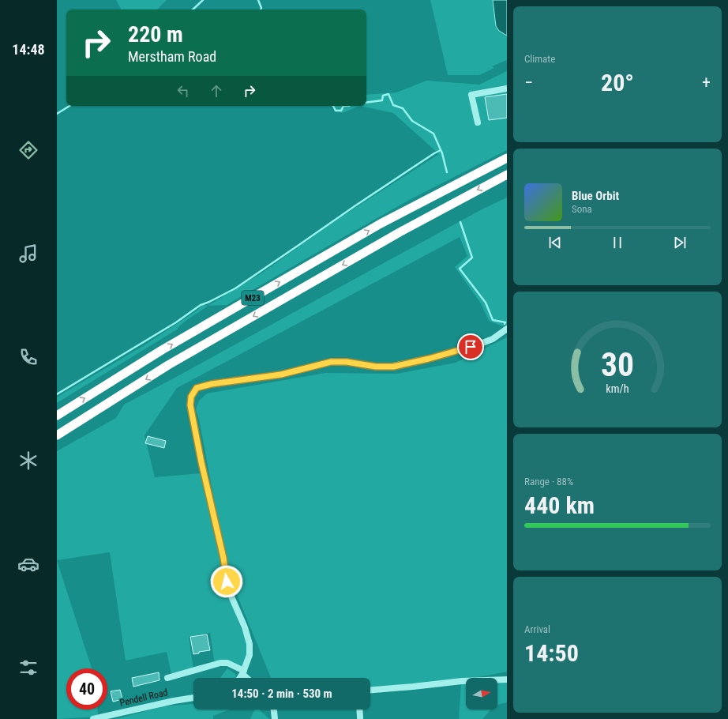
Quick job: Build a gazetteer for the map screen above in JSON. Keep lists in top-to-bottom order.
{
  "streets": {
    "highway": ["M23"],
    "street": ["Pendell Road"]
  },
  "north": "right",
  "page": {
    "tabs": "14:48",
    "tile": [
      "Climate",
      ["Range · 88%", "440 km"],
      ["Arrival", "14:50"]
    ],
    "turn": ["220 m", "Merstham Road"],
    "heat": ["−", "20°", "+"],
    "song": ["Blue Orbit", "Sona"],
    "limit": "40",
    "trip": "14:50 · 2 min · 530 m",
    "gauge": ["30", "km/h"]
  }
}
